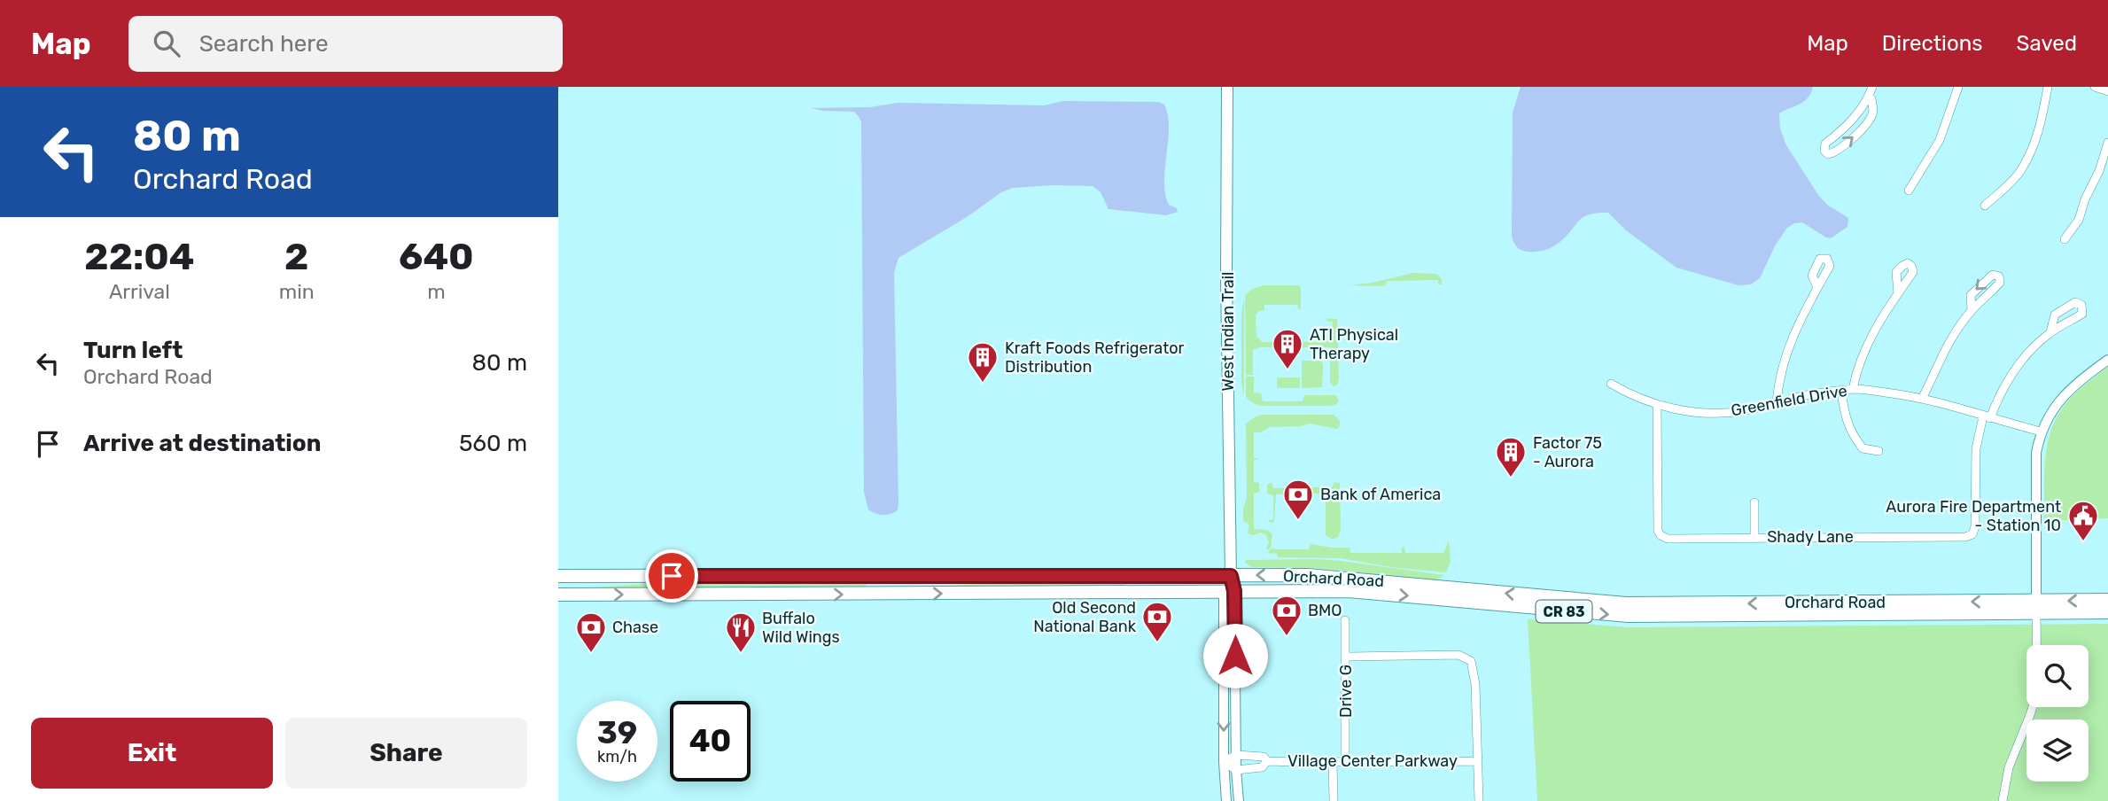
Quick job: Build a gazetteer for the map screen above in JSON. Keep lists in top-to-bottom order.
{
  "streets": {
    "main road": ["West Indian Trail", "Orchard Road", "CR 83"],
    "street": [
      "Greenfield Drive",
      "Shady Lane",
      "Drive G",
      "Village Center Parkway"
    ]
  },
  "crossings": [
    ["West Indian Trail", "Orchard Road"],
    ["West Indian Trail", "Village Center Parkway"],
    ["Greenfield Drive", "Shady Lane"],
    ["Drive G", "Village Center Parkway"]
  ],
  "places": {
    "building": ["ATI Physical Therapy", "Kraft Foods Refrigerator Distribution", "Factor 75 - Aurora"],
    "bank": [
      "Bank of America",
      "BMO",
      "Old Second National Bank",
      "Chase"
    ],
    "public building": ["Aurora Fire Department - Station 10"],
    "restaurant": ["Buffalo Wild Wings"]
  },
  "page": {
    "header": "Map",
    "search": "Search here",
    "nav": ["Map", "Directions", "Saved"],
    "turn": ["80 m", "Orchard Road"],
    "eta": [
      "22:04",
      "Arrival",
      "2",
      "min",
      "640",
      "m"
    ],
    "list": [
      {
        "name": "Turn left",
        "note": "Orchard Road",
        "value": "80 m"
      },
      {
        "name": "Arrive at destination",
        "value": "560 m"
      }
    ],
    "speed": "39 km/h",
    "limit": "40",
    "buttons": ["Exit", "Share"]
  }
}
